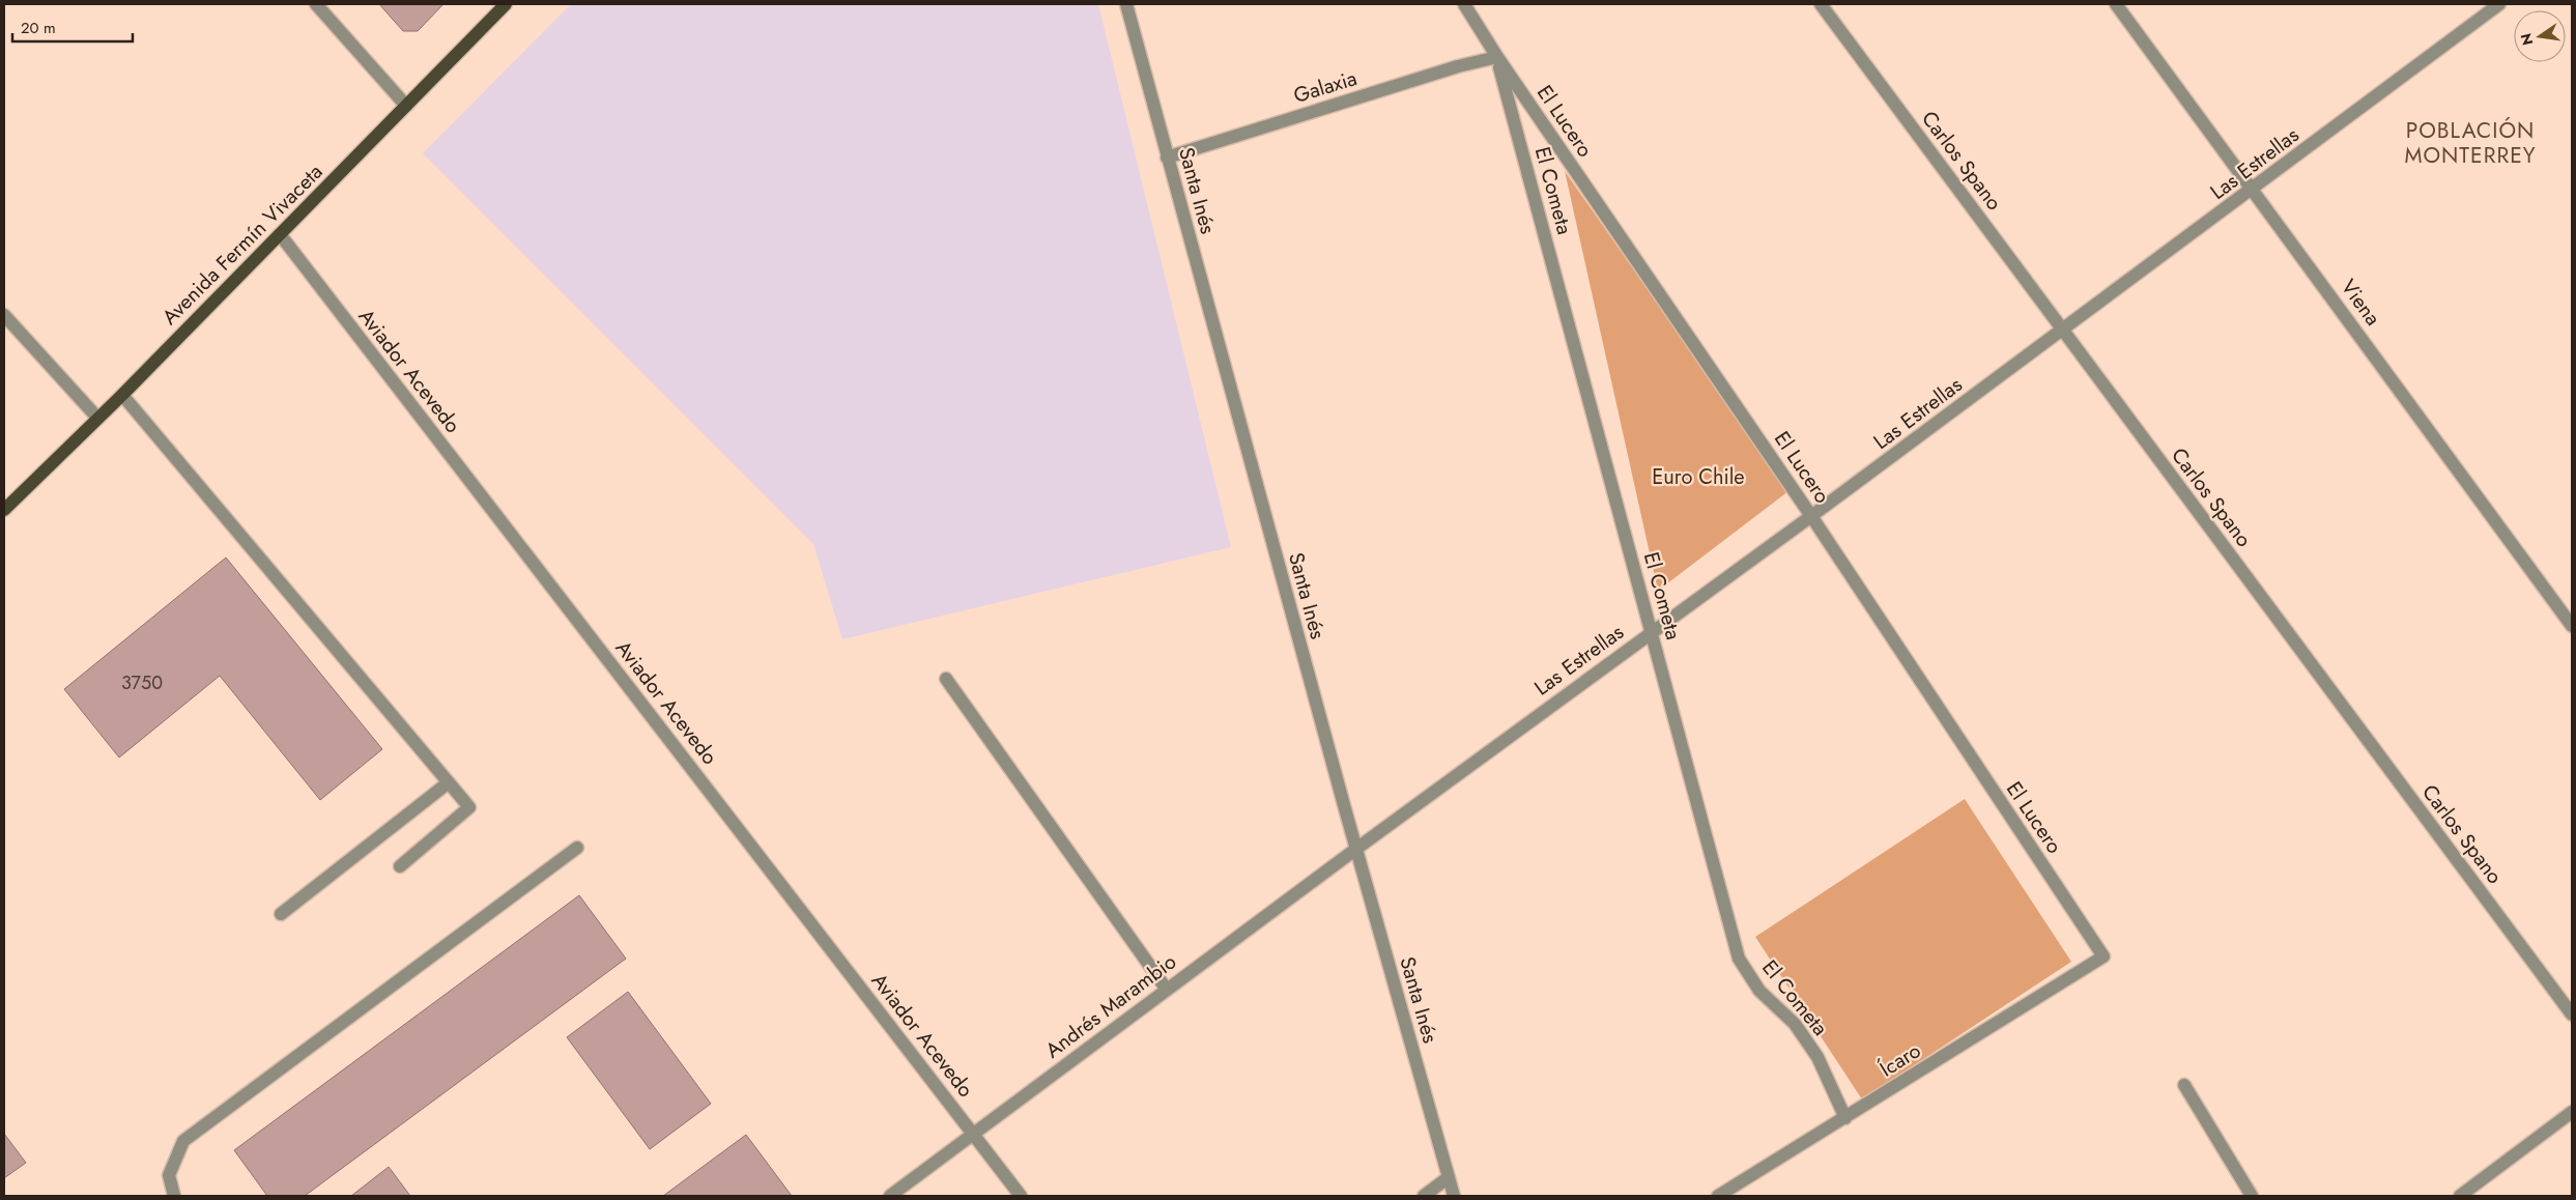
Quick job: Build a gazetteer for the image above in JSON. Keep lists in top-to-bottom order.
{
  "streets": {
    "main road": ["Avenida Fermín Vivaceta"],
    "street": [
      "Galaxia",
      "El Lucero",
      "Carlos Spano",
      "Las Estrellas",
      "Santa Inés",
      "El Cometa",
      "Viena",
      "Aviador Acevedo",
      "Andrés Marambio",
      "Ícaro"
    ]
  },
  "crossings": [
    ["Galaxia", "El Lucero"],
    ["Galaxia", "Santa Inés"],
    ["Galaxia", "El Cometa"],
    ["El Lucero", "Las Estrellas"],
    ["El Lucero", "El Cometa"],
    ["El Lucero", "Ícaro"],
    ["Carlos Spano", "Las Estrellas"],
    ["Las Estrellas", "Santa Inés"],
    ["Las Estrellas", "El Cometa"],
    ["Las Estrellas", "Viena"],
    ["Las Estrellas", "Andrés Marambio"],
    ["Santa Inés", "Andrés Marambio"],
    ["El Cometa", "Ícaro"],
    ["Avenida Fermín Vivaceta", "Aviador Acevedo"],
    ["Aviador Acevedo", "Andrés Marambio"]
  ],
  "districts": ["POBLACIÓN MONTERREY"],
  "parks": ["Euro Chile"],
  "house_numbers": ["3750"],
  "scale_bar": "20 m",
  "north": "left"
}
